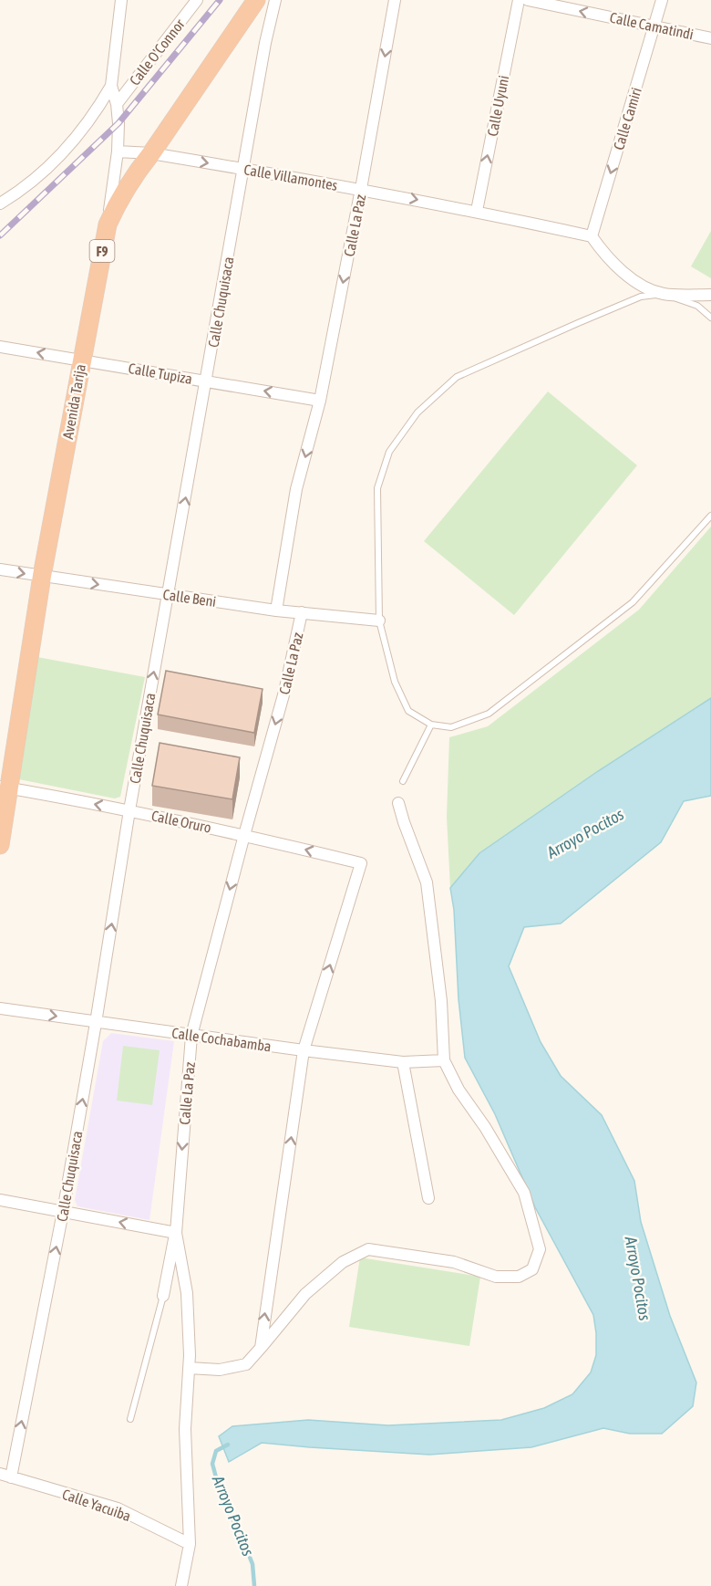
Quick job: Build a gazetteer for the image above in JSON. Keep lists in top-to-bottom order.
{
  "streets": {
    "highway": ["F9", "Avenida Tarija"],
    "street": [
      "Calle Camatindi",
      "Calle O'Connor",
      "Calle Uyuni",
      "Calle Camiri",
      "Calle Villamontes",
      "Calle La Paz",
      "Calle Chuquisaca",
      "Calle Tupiza",
      "Calle Beni",
      "Calle Oruro",
      "Calle Cochabamba",
      "Calle Yacuiba"
    ]
  },
  "crossings": [
    ["Calle Camatindi", "Calle Camiri"],
    ["Calle Uyuni", "Calle Villamontes"],
    ["Calle Camiri", "Calle Villamontes"],
    ["Calle Villamontes", "Calle La Paz"],
    ["Calle Villamontes", "Calle Chuquisaca"],
    ["Calle Villamontes", "Avenida Tarija"],
    ["Calle La Paz", "Calle Tupiza"],
    ["Calle La Paz", "Calle Beni"],
    ["Calle La Paz", "Calle Oruro"],
    ["Calle La Paz", "Calle Cochabamba"],
    ["Calle La Paz", "Calle Yacuiba"],
    ["Calle Chuquisaca", "Calle Tupiza"],
    ["Calle Chuquisaca", "Calle Beni"],
    ["Calle Chuquisaca", "Calle Oruro"],
    ["Calle Chuquisaca", "Calle Cochabamba"],
    ["Calle Chuquisaca", "Calle Yacuiba"],
    ["Calle Tupiza", "Avenida Tarija"],
    ["Avenida Tarija", "Calle Beni"],
    ["Avenida Tarija", "Calle Oruro"],
    ["Calle Oruro", "Calle Cochabamba"]
  ],
  "one_way": [
    "Calle Camatindi",
    "Calle Uyuni",
    "Calle Camiri",
    "Calle Villamontes",
    "Calle La Paz",
    "Calle Chuquisaca",
    "Calle Tupiza",
    "Calle Beni"
  ],
  "water": ["Arroyo Pocitos"]
}
